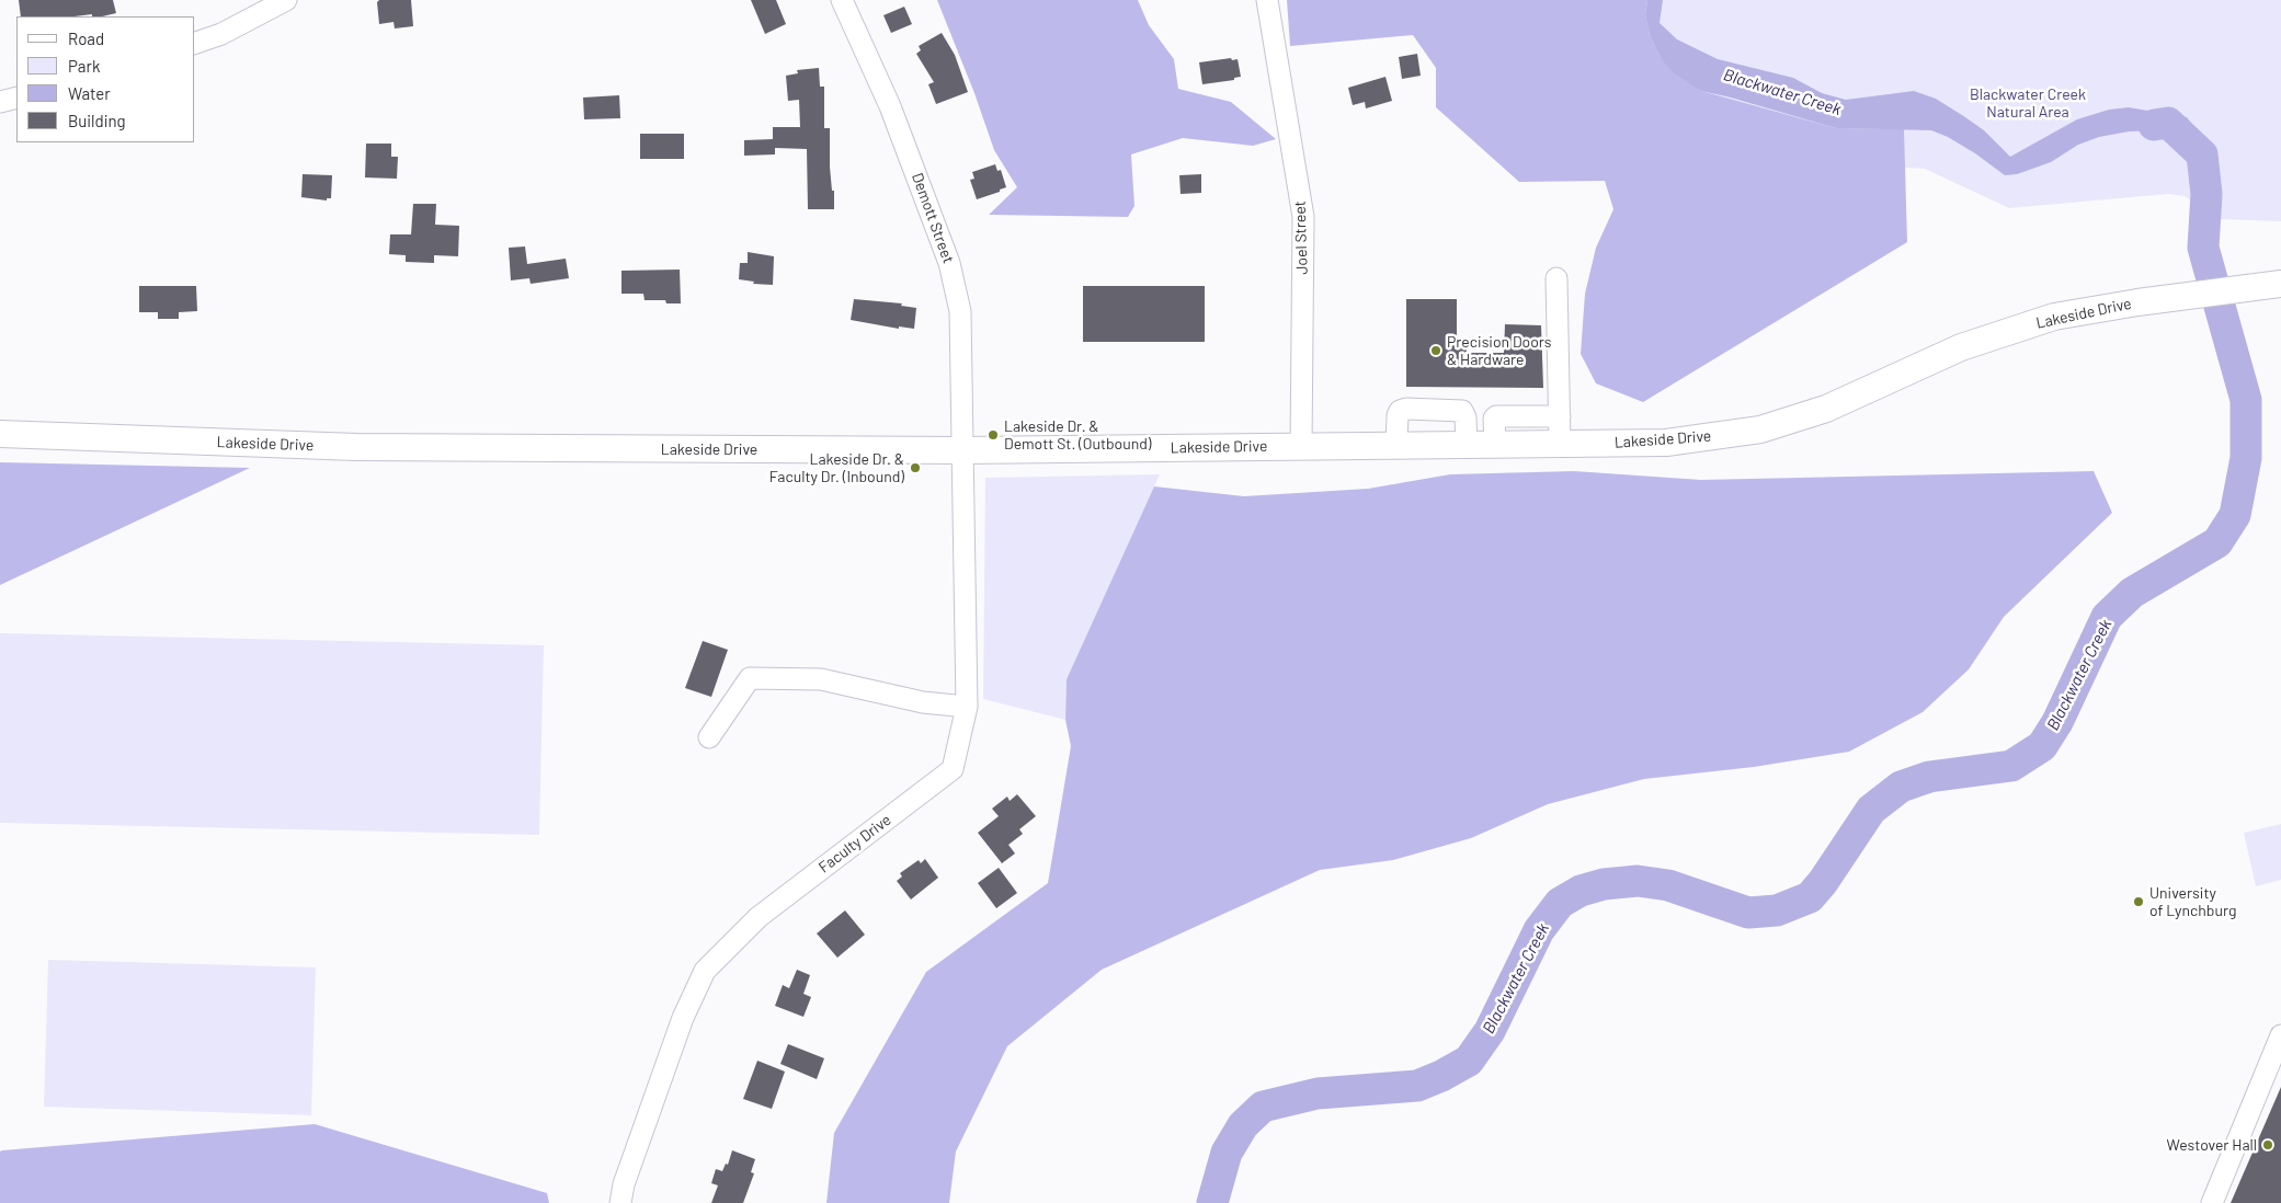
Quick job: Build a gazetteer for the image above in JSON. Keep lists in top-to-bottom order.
{
  "streets": {
    "main road": ["Lakeside Drive"],
    "street": ["Demott Street", "Joel Street", "Faculty Drive"]
  },
  "crossings": [
    ["Demott Street", "Lakeside Drive"],
    ["Demott Street", "Faculty Drive"],
    ["Joel Street", "Lakeside Drive"],
    ["Lakeside Drive", "Faculty Drive"]
  ],
  "water": ["Blackwater Creek"],
  "parks": ["Blackwater Creek Natural Area"],
  "places": [
    "Precision Doors & Hardware",
    "Lakeside Dr. & Demott St. (Outbound)",
    "Lakeside Dr. & Faculty Dr. (Inbound)",
    "University of Lynchburg",
    "Westover Hall"
  ],
  "legend": [
    "Road",
    "Park",
    "Water",
    "Building"
  ]
}
